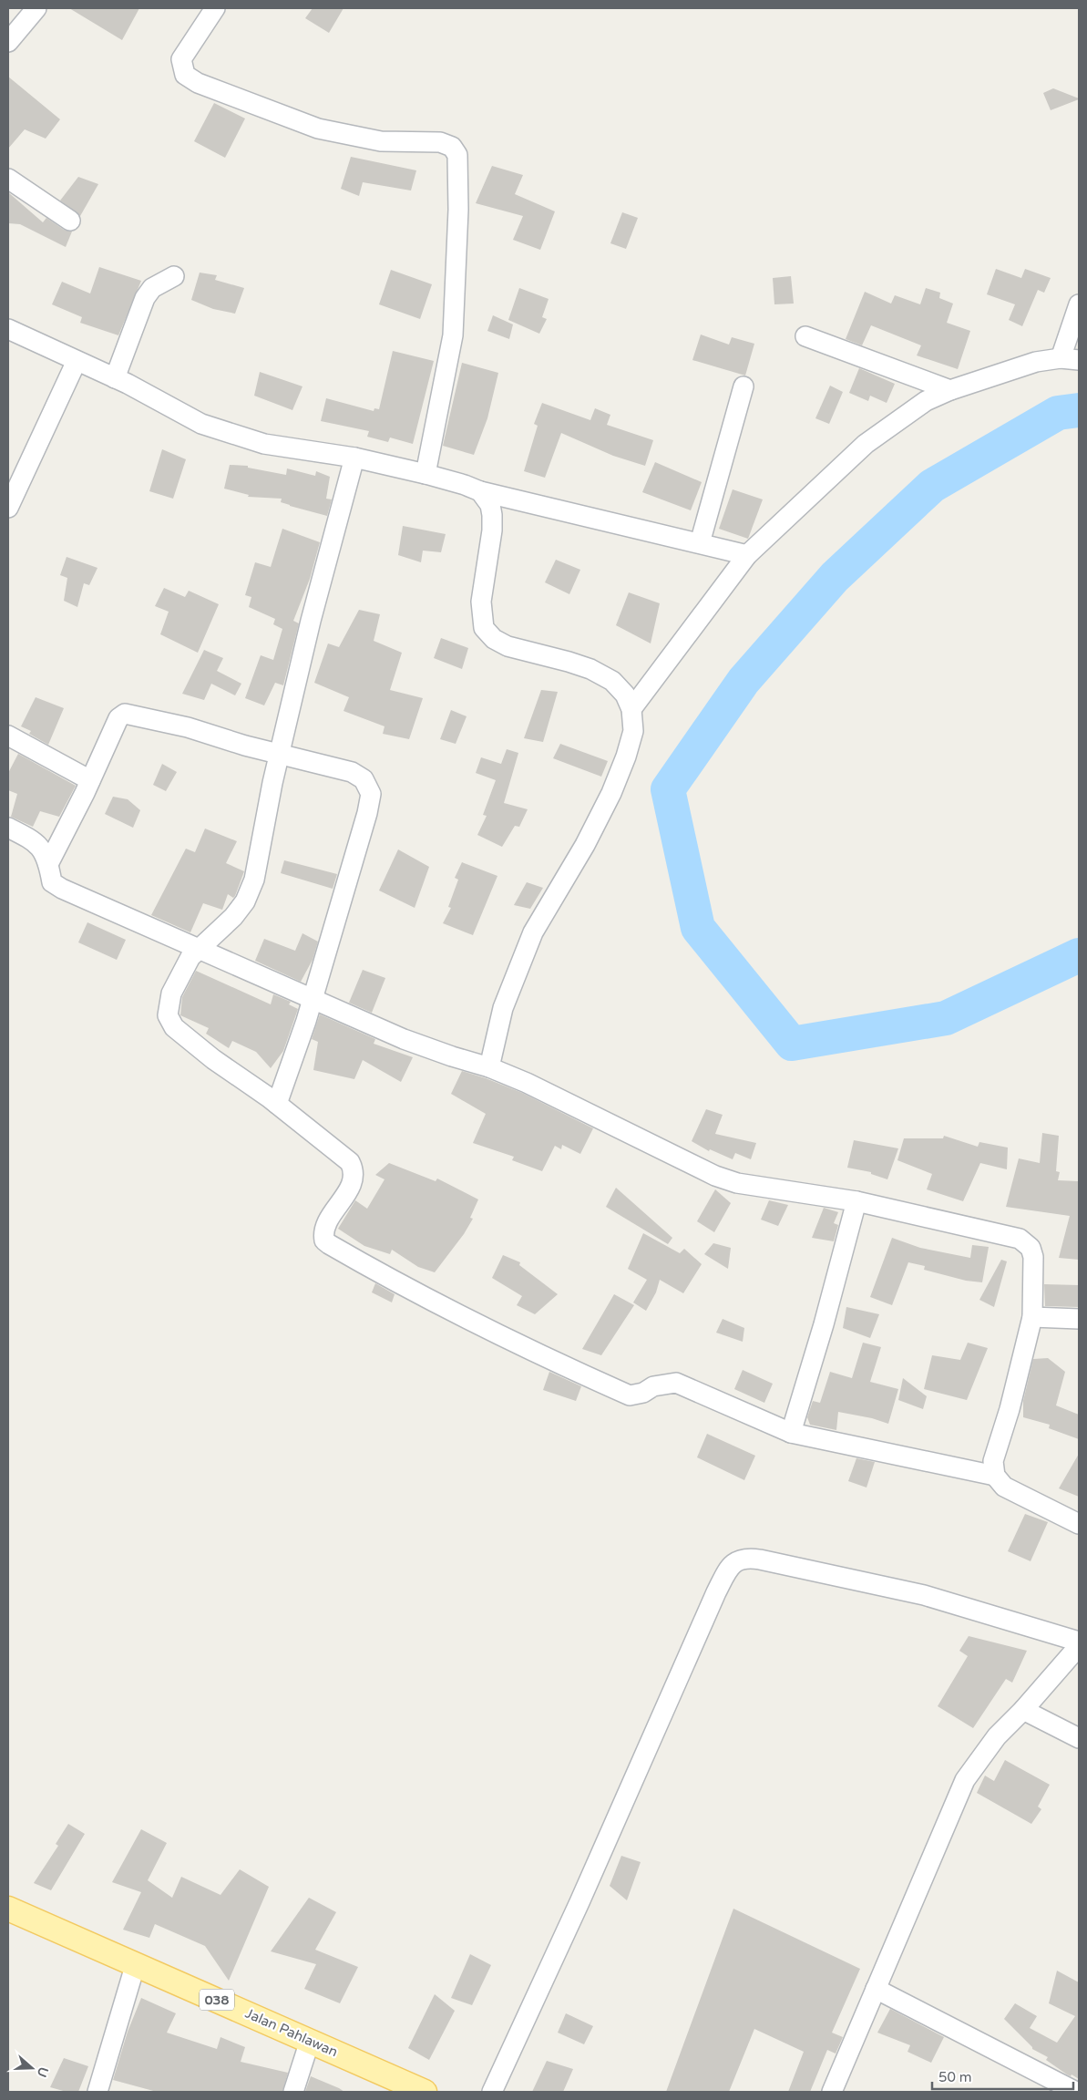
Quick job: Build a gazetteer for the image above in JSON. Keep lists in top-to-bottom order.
{
  "streets": {
    "main road": ["038", "Jalan Pahlawan"]
  },
  "scale_bar": "50 m",
  "north": "right"
}
